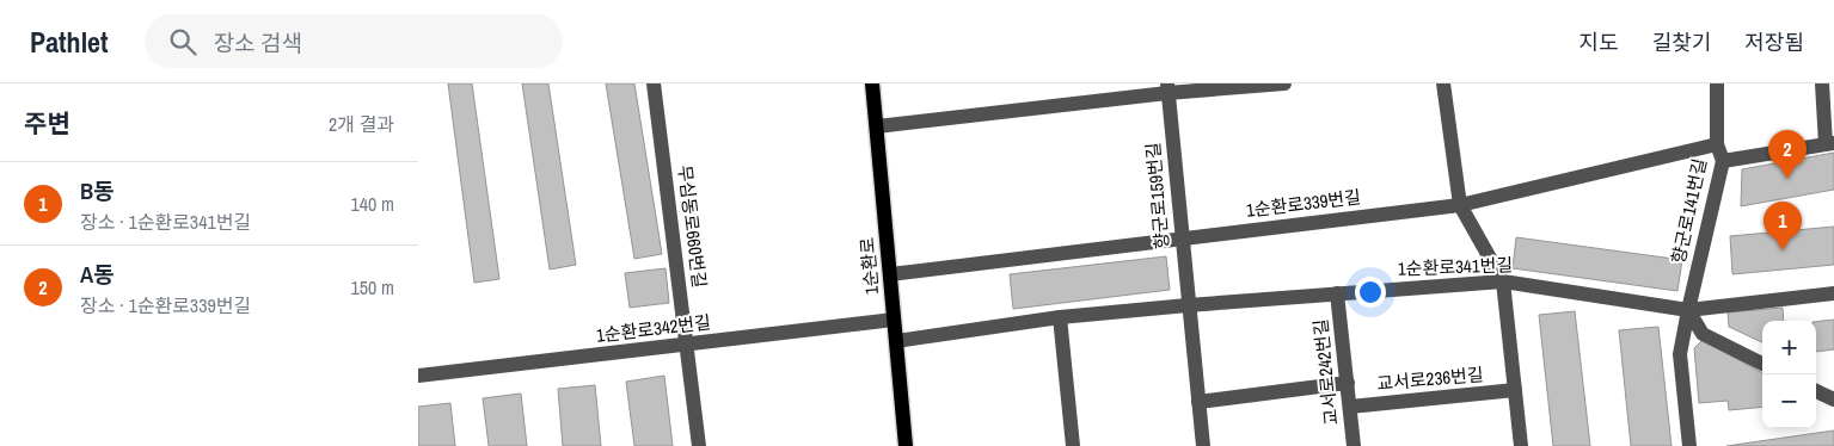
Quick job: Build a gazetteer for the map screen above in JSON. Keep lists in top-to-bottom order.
{
  "streets": {
    "main road": ["1순환로"],
    "street": [
      "향군로159번길",
      "1순환로339번길",
      "향군로141번길",
      "무심동로660번길",
      "1순환로341번길",
      "1순환로342번길",
      "교서로242번길",
      "교서로236번길"
    ]
  },
  "crossings": [
    ["향군로159번길", "1순환로339번길"],
    ["향군로159번길", "1순환로341번길"],
    ["1순환로339번길", "향군로141번길"],
    ["1순환로339번길", "1순환로"],
    ["향군로141번길", "1순환로341번길"],
    ["무심동로660번길", "1순환로342번길"],
    ["1순환로", "1순환로341번길"],
    ["1순환로", "1순환로342번길"],
    ["1순환로341번길", "교서로242번길"],
    ["교서로242번길", "교서로236번길"]
  ],
  "page": {
    "header": "Pathlet",
    "search": "장소 검색",
    "nav": ["지도", "길찾기", "저장됨"],
    "heading": ["주변", "2개 결과"],
    "pins": ["2", "1"],
    "list": [
      {
        "mark": "1",
        "name": "B동",
        "note": "장소 · 1순환로341번길",
        "value": "140 m"
      },
      {
        "mark": "2",
        "name": "A동",
        "note": "장소 · 1순환로339번길",
        "value": "150 m"
      }
    ],
    "map_buttons": ["+", "−"]
  }
}
